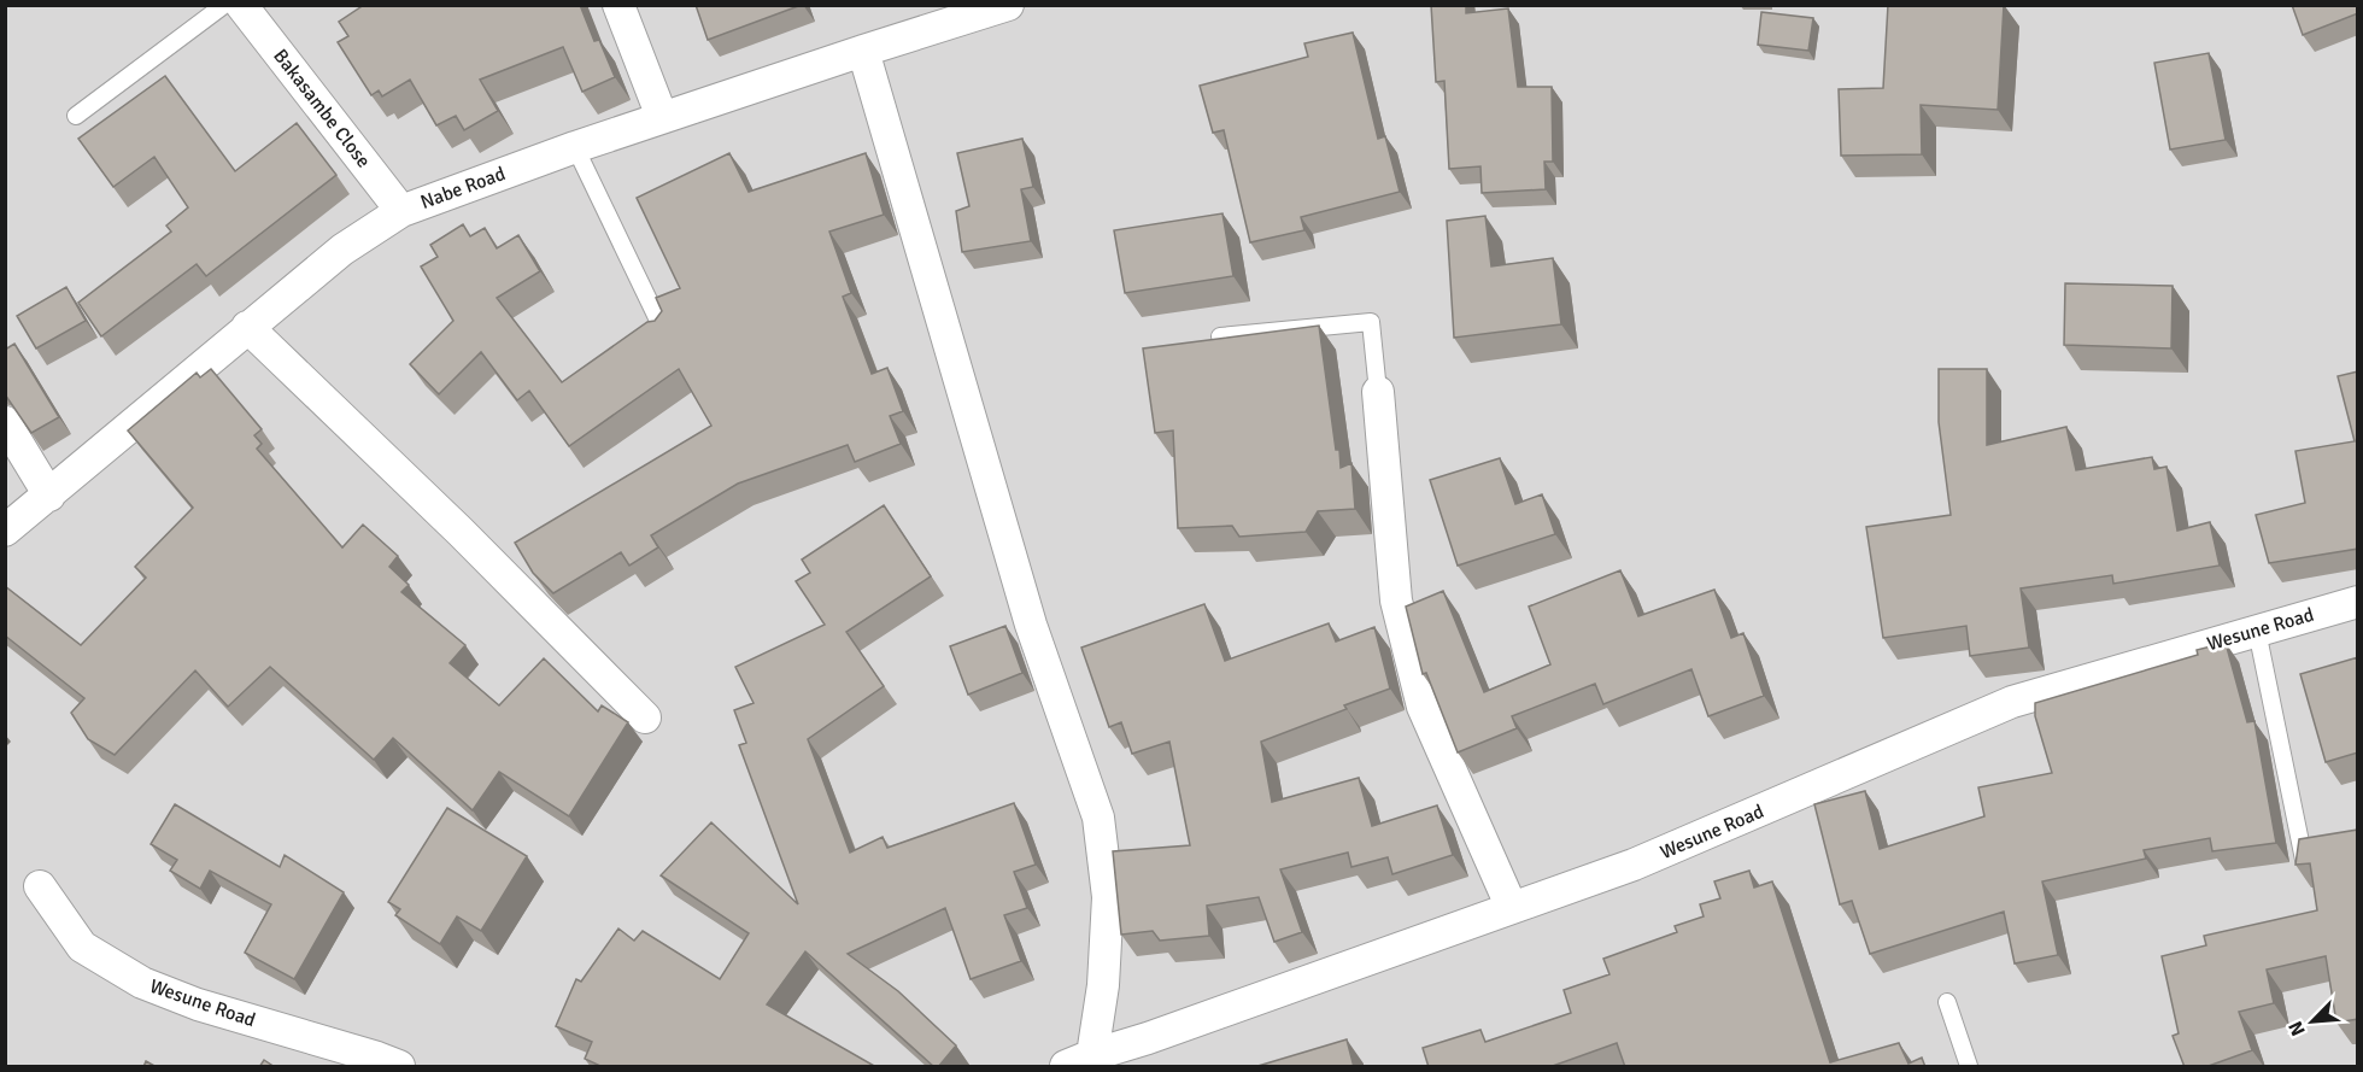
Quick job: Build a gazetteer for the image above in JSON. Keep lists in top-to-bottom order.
{
  "streets": {
    "street": ["Bakasambe Close", "Nabe Road", "Wesune Road"]
  },
  "crossings": [
    ["Bakasambe Close", "Nabe Road"]
  ],
  "north": "bottom left"
}
